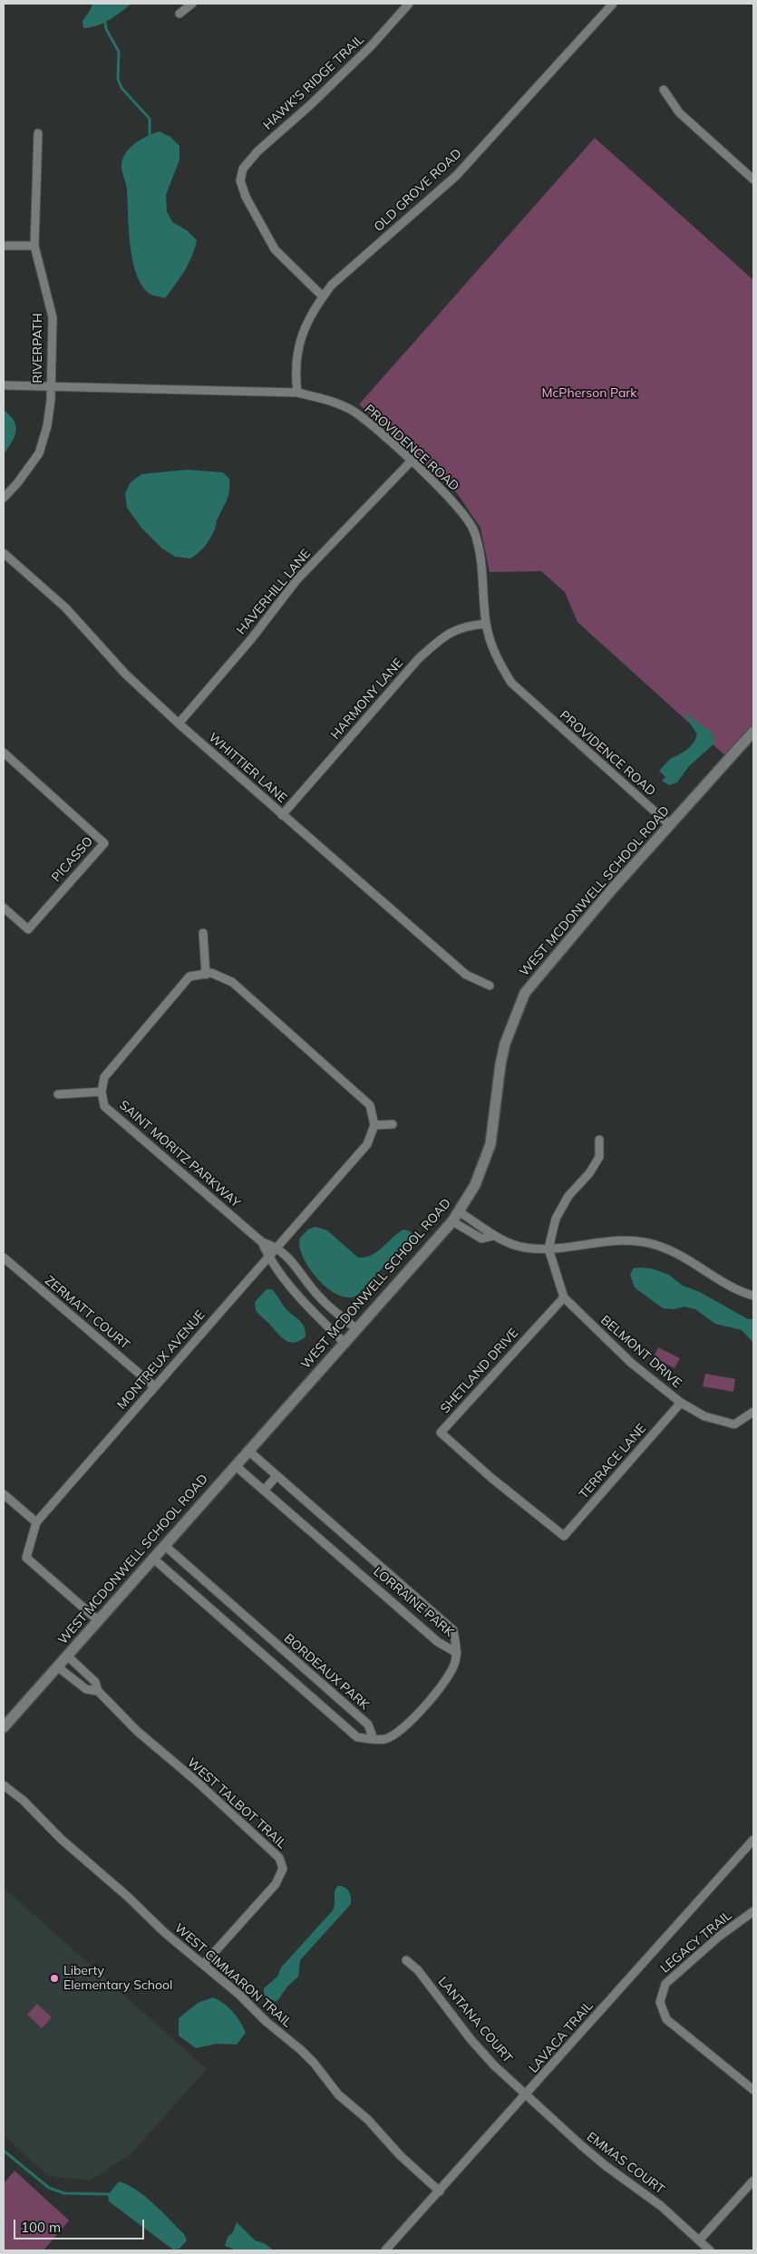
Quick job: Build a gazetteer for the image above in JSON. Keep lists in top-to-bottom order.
{
  "streets": {
    "main road": ["WEST MCDONWELL SCHOOL ROAD"],
    "street": [
      "HAWK'S RIDGE TRAIL",
      "OLD GROVE ROAD",
      "RIVERPATH",
      "PROVIDENCE ROAD",
      "HAVERHILL LANE",
      "HARMONY LANE",
      "WHITTIER LANE",
      "PICASSO",
      "SAINT MORITZ PARKWAY",
      "ZERMATT COURT",
      "BELMONT DRIVE",
      "MONTREUX AVENUE",
      "SHETLAND DRIVE",
      "TERRACE LANE",
      "LORRAINE PARK",
      "BORDEAUX PARK",
      "WEST TALBOT TRAIL",
      "LEGACY TRAIL",
      "WEST CIMMARON TRAIL",
      "LANTANA COURT",
      "LAVACA TRAIL",
      "EMMAS COURT"
    ]
  },
  "crossings": [
    ["HAWK'S RIDGE TRAIL", "OLD GROVE ROAD"],
    ["OLD GROVE ROAD", "PROVIDENCE ROAD"],
    ["RIVERPATH", "PROVIDENCE ROAD"],
    ["PROVIDENCE ROAD", "HAVERHILL LANE"],
    ["PROVIDENCE ROAD", "HARMONY LANE"],
    ["PROVIDENCE ROAD", "WEST MCDONWELL SCHOOL ROAD"],
    ["HAVERHILL LANE", "WHITTIER LANE"],
    ["HARMONY LANE", "WHITTIER LANE"],
    ["WEST MCDONWELL SCHOOL ROAD", "SAINT MORITZ PARKWAY"],
    ["WEST MCDONWELL SCHOOL ROAD", "MONTREUX AVENUE"],
    ["WEST MCDONWELL SCHOOL ROAD", "LORRAINE PARK"],
    ["WEST MCDONWELL SCHOOL ROAD", "BORDEAUX PARK"],
    ["WEST MCDONWELL SCHOOL ROAD", "WEST TALBOT TRAIL"],
    ["SAINT MORITZ PARKWAY", "MONTREUX AVENUE"],
    ["ZERMATT COURT", "MONTREUX AVENUE"],
    ["BELMONT DRIVE", "SHETLAND DRIVE"],
    ["BELMONT DRIVE", "TERRACE LANE"],
    ["SHETLAND DRIVE", "TERRACE LANE"],
    ["WEST TALBOT TRAIL", "WEST CIMMARON TRAIL"],
    ["WEST CIMMARON TRAIL", "LAVACA TRAIL"],
    ["LANTANA COURT", "LAVACA TRAIL"],
    ["LANTANA COURT", "EMMAS COURT"],
    ["LAVACA TRAIL", "EMMAS COURT"]
  ],
  "parks": ["McPherson Park"],
  "places": ["Liberty Elementary School"],
  "scale_bar": "100 m"
}
